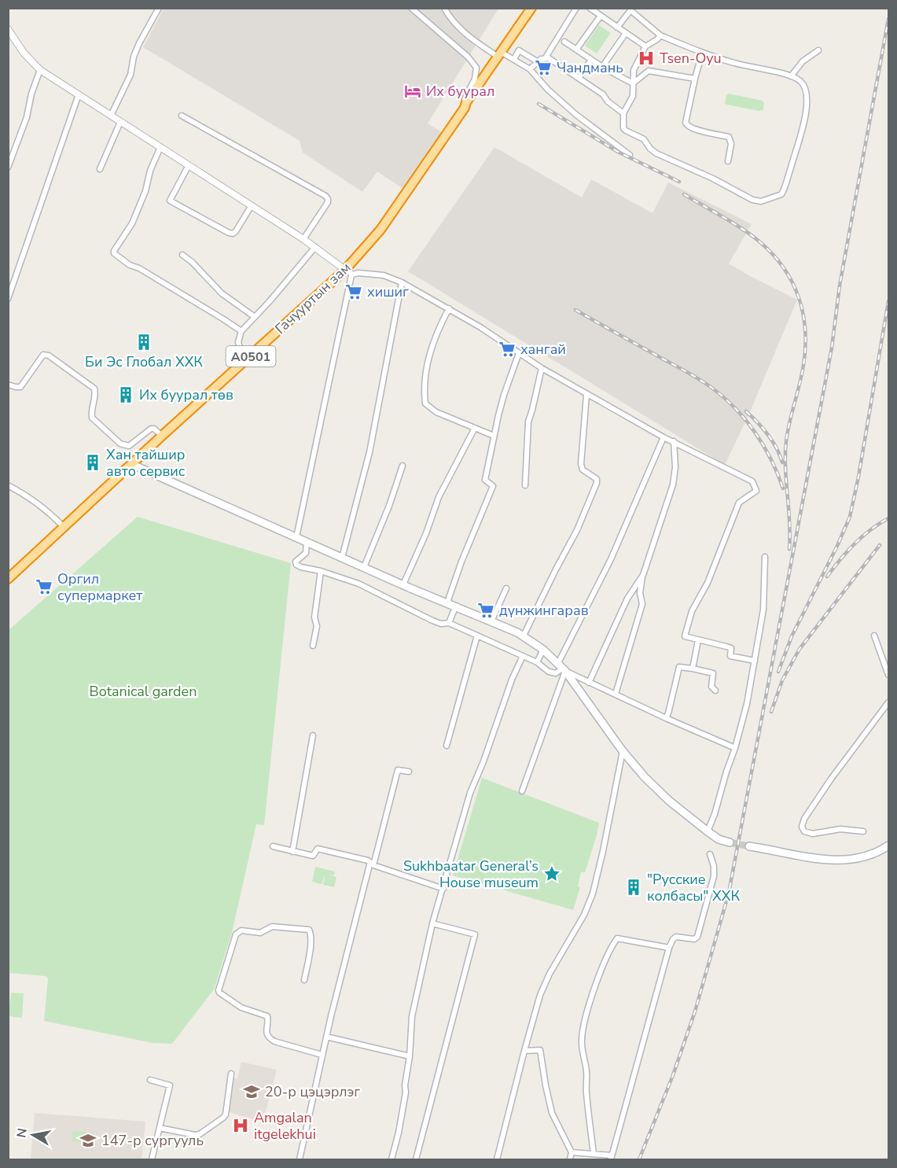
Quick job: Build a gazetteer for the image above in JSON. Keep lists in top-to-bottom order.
{
  "streets": {
    "highway": ["Гачууртын зам", "A0501"]
  },
  "parks": ["Botanical garden"],
  "places": {
    "hospital": ["Tsen-Oyu", "Amgalan itgelekhui"],
    "supermarket": [
      "Чандмань",
      "хишиг",
      "хангай",
      "Оргил супермаркет",
      "дүнжингарав"
    ],
    "hotel": ["Их буурал"],
    "building": [
      "Би Эс Глобал ХХК",
      "Их буурал төв",
      "Хан тайшир авто сервис",
      "\"Русские колбасы\" ХХК"
    ],
    "place": ["Sukhbaatar General’s House museum"],
    "school or university": ["20-р цэцэрлэг", "147-р сургууль"]
  },
  "north": "left"
}
